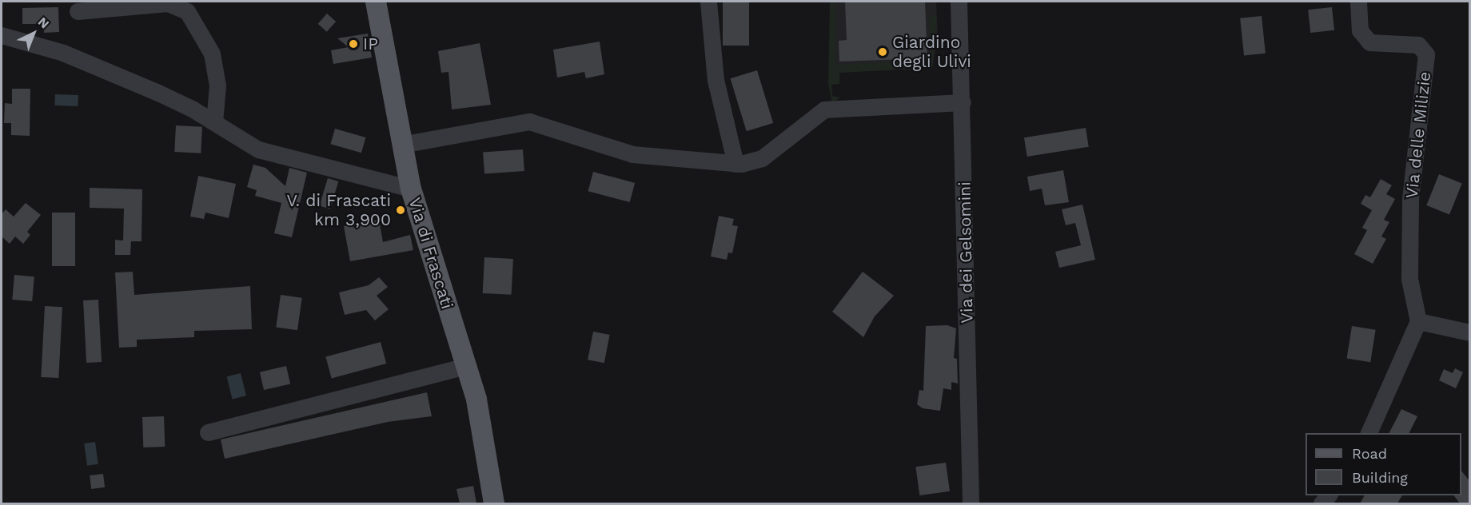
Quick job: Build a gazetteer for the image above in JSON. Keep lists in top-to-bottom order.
{
  "streets": {
    "main road": ["Via di Frascati"],
    "street": ["Via delle Milizie", "Via dei Gelsomini"]
  },
  "places": ["IP", "Giardino degli Ulivi", "V. di Frascati km 3,900"],
  "legend": ["Road", "Building"],
  "north": "top right"
}
